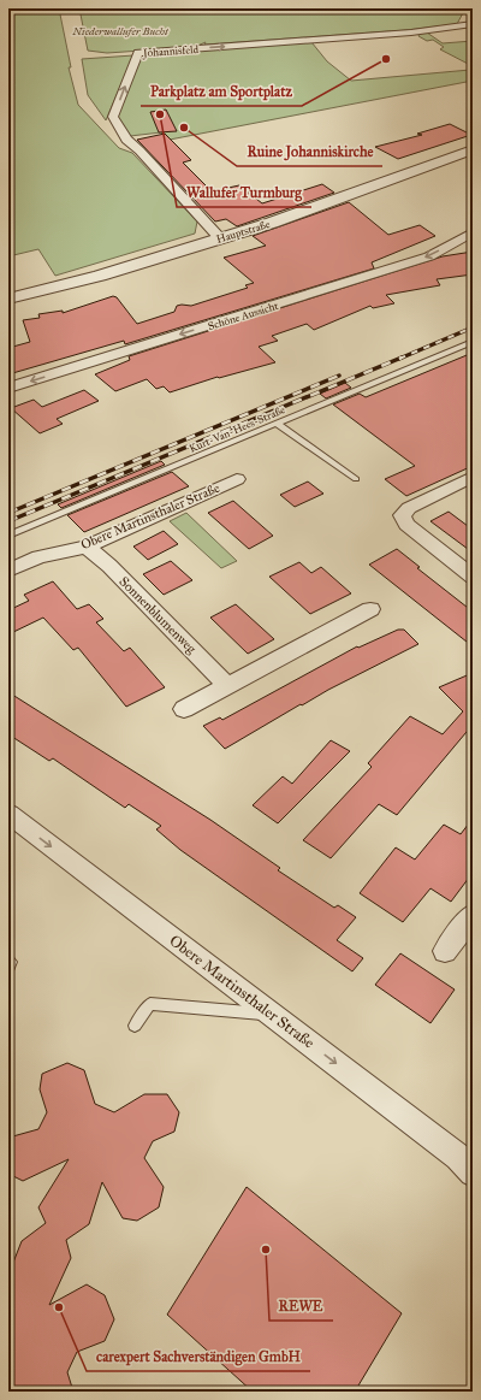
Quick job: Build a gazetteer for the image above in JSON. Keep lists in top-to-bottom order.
{
  "streets": {
    "street": [
      "Johannisfeld",
      "Hauptstraße",
      "Schöne Aussicht",
      "Obere Martinsthaler Straße",
      "Sonnenblumenweg"
    ],
    "lane": ["Kurt-Van-Hees-Straße"]
  },
  "crossings": [
    ["Johannisfeld", "Hauptstraße"],
    ["Obere Martinsthaler Straße", "Sonnenblumenweg"]
  ],
  "one_way": ["Schöne Aussicht", "Obere Martinsthaler Straße"],
  "parks": ["Niederwallufer Bucht"],
  "places": [
    "Parkplatz am Sportplatz",
    "Wallufer Turmburg",
    "Ruine Johanniskirche",
    "REWE",
    "carexpert Sachverständigen GmbH"
  ]
}
